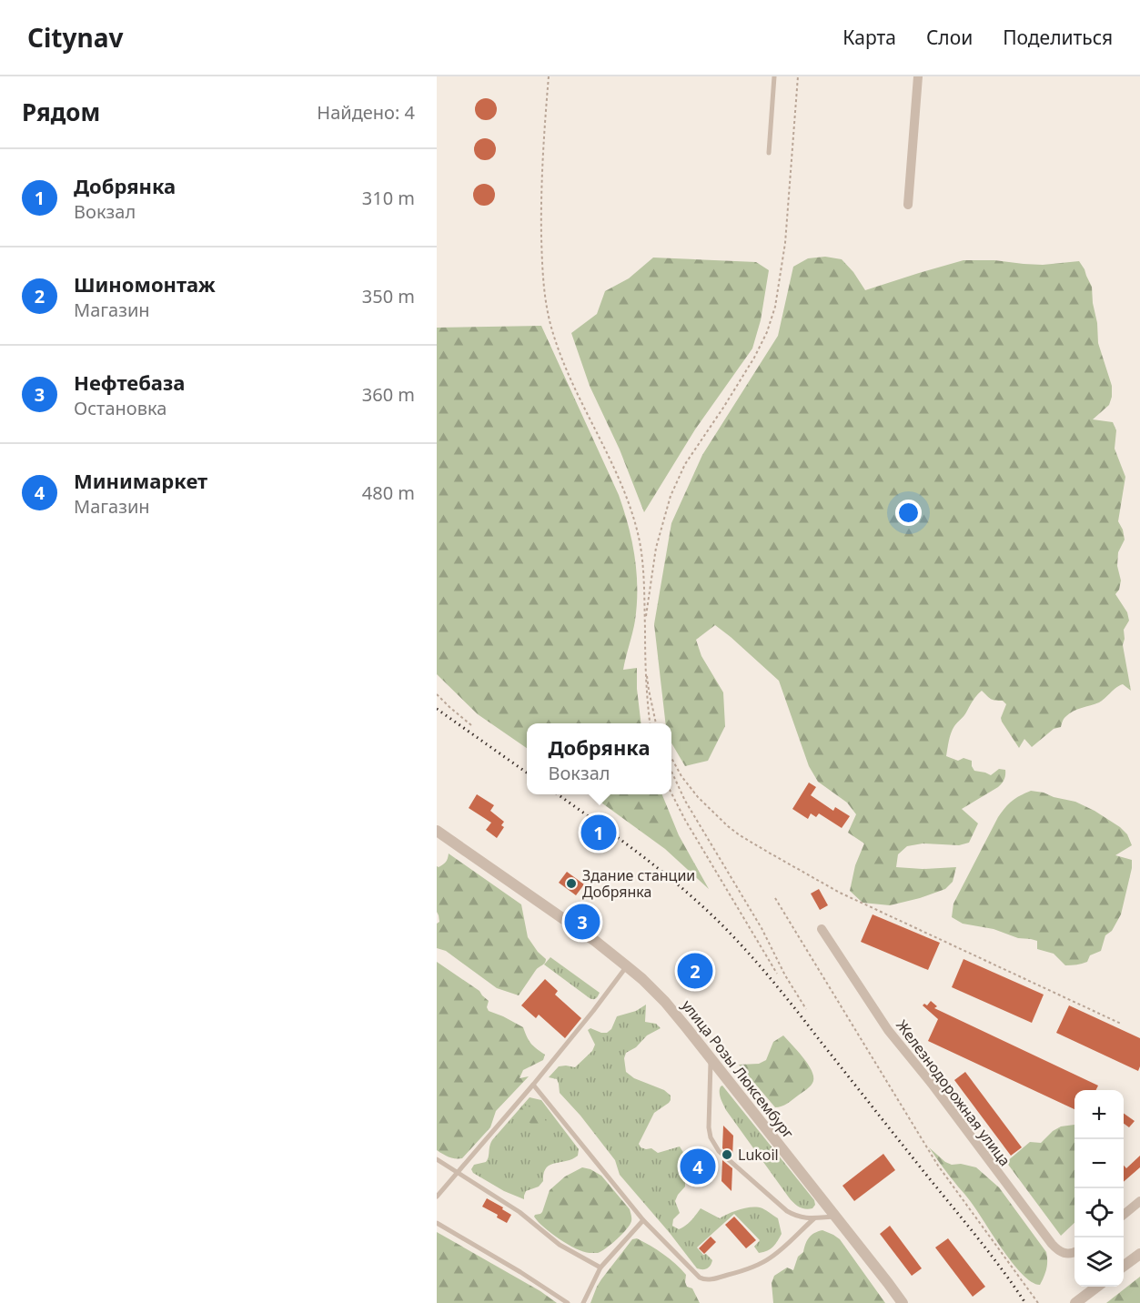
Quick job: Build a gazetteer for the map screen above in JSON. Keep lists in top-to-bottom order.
{
  "streets": {
    "street": ["улица Розы Люксембург", "Железнодорожная улица"]
  },
  "places": ["Здание станции Добрянка", "Lukoil"],
  "page": {
    "header": "Citynav",
    "nav": ["Карта", "Слои", "Поделиться"],
    "heading": ["Рядом", "Найдено: 4"],
    "list": [
      {
        "mark": "1",
        "name": "Добрянка",
        "note": "Вокзал",
        "value": "310 m"
      },
      {
        "mark": "2",
        "name": "Шинoмонтаж",
        "note": "Магазин",
        "value": "350 m"
      },
      {
        "mark": "3",
        "name": "Нефтебаза",
        "note": "Остановка",
        "value": "360 m"
      },
      {
        "mark": "4",
        "name": "Минимаркет",
        "note": "Магазин",
        "value": "480 m"
      }
    ],
    "popup": ["Добрянка", "Вокзал"],
    "pins": [
      "1",
      "3",
      "2",
      "4"
    ],
    "map_buttons": ["+", "−"]
  }
}
